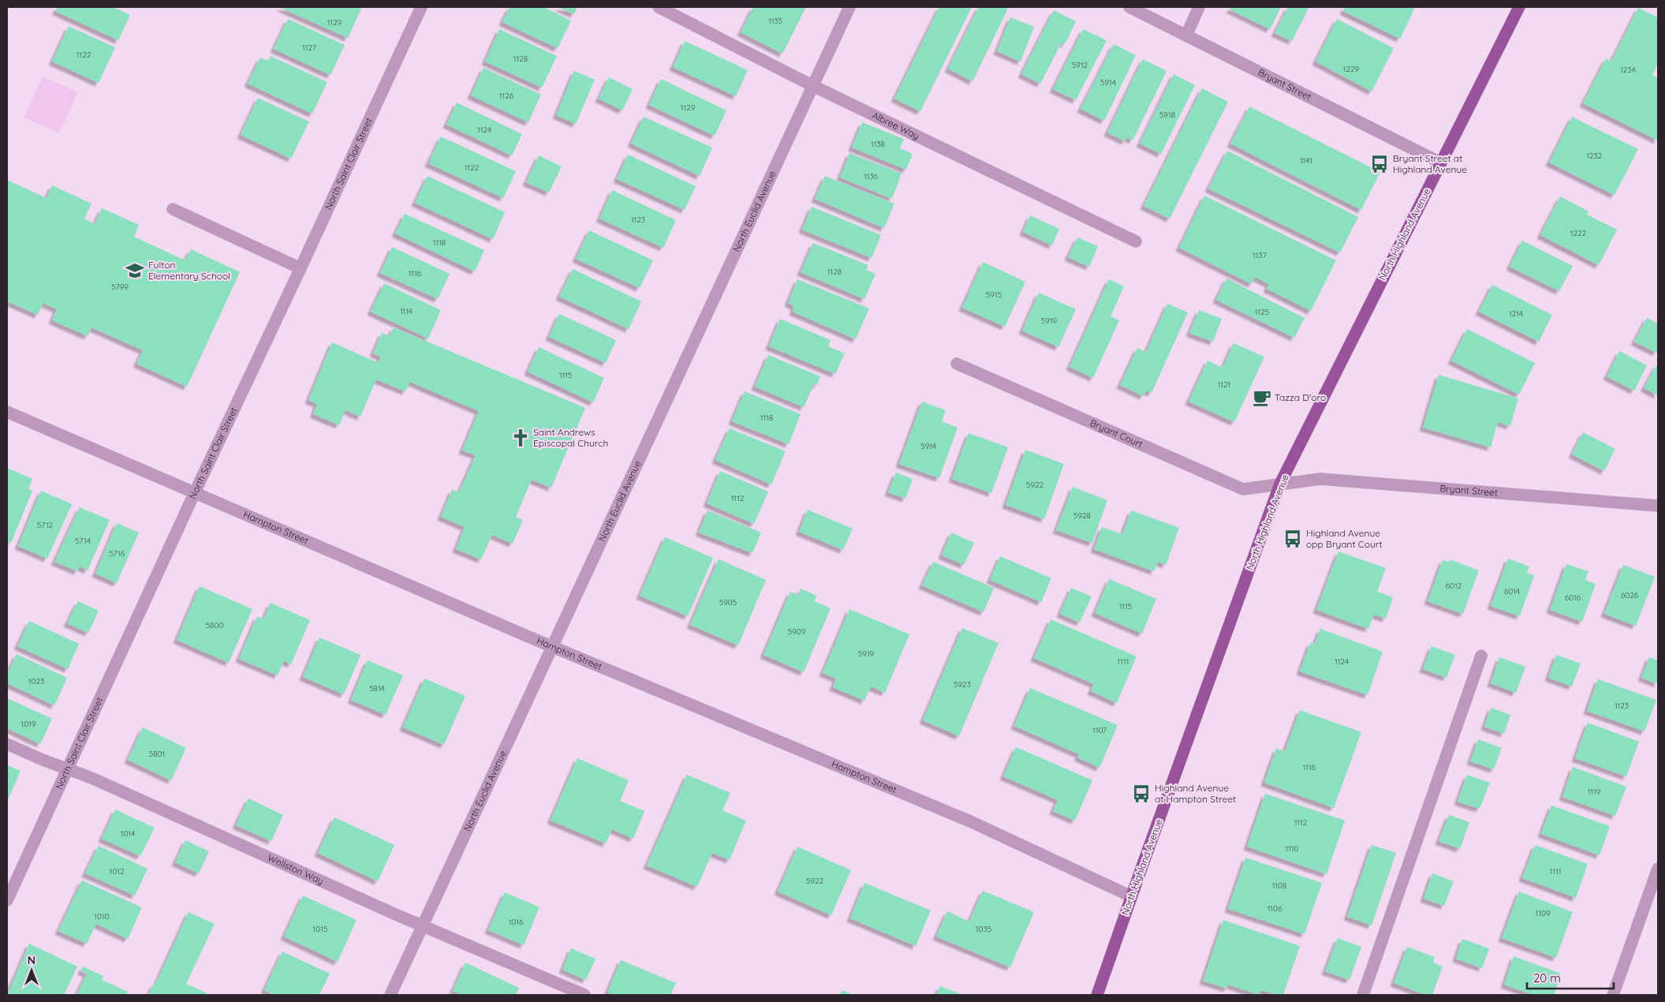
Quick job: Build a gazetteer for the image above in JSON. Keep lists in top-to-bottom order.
{
  "streets": {
    "main road": ["North Highland Avenue"],
    "street": [
      "Bryant Street",
      "Albree Way",
      "North Saint Clair Street",
      "North Euclid Avenue",
      "Bryant Court",
      "Hampton Street",
      "Wellston Way"
    ]
  },
  "crossings": [
    ["Bryant Street", "North Highland Avenue"],
    ["Bryant Street", "Bryant Court"],
    ["Albree Way", "North Euclid Avenue"],
    ["North Saint Clair Street", "Hampton Street"],
    ["North Saint Clair Street", "Wellston Way"],
    ["North Euclid Avenue", "Hampton Street"],
    ["North Euclid Avenue", "Wellston Way"],
    ["North Highland Avenue", "Bryant Court"],
    ["North Highland Avenue", "Hampton Street"]
  ],
  "places": {
    "bus stop": ["Bryant Street at Highland Avenue", "Highland Avenue opp Bryant Court", "Highland Avenue at Hampton Street"],
    "school or university": ["Fulton Elementary School"],
    "cafe": ["Tazza D'oro"],
    "church": ["Saint Andrews Episcopal Church"]
  },
  "house_numbers": [
    "1135",
    "1129",
    "1127",
    "1122",
    "1128",
    "5912",
    "1229",
    "1234",
    "5914",
    "1126",
    "1129",
    "5918",
    "1124",
    "1138",
    "1232",
    "1141",
    "1122",
    "1136",
    "1123",
    "1222",
    "1118",
    "1137",
    "1128",
    "1116",
    "5799",
    "5915",
    "1114",
    "1125",
    "1214",
    "5919",
    "1115",
    "1121",
    "1118",
    "5914",
    "5922",
    "1112",
    "5928",
    "5712",
    "5714",
    "5716",
    "6012",
    "6014",
    "6026",
    "6016",
    "5905",
    "1115",
    "5800",
    "5909",
    "5919",
    "1111",
    "1124",
    "1023",
    "5923",
    "5814",
    "1123",
    "1019",
    "1107",
    "5801",
    "1116",
    "1119",
    "1112",
    "1014",
    "1110",
    "1012",
    "1111",
    "5922",
    "1108",
    "1106",
    "1109",
    "1010",
    "1016",
    "1015",
    "1035"
  ],
  "scale_bar": "20 m",
  "north": "top"
}
